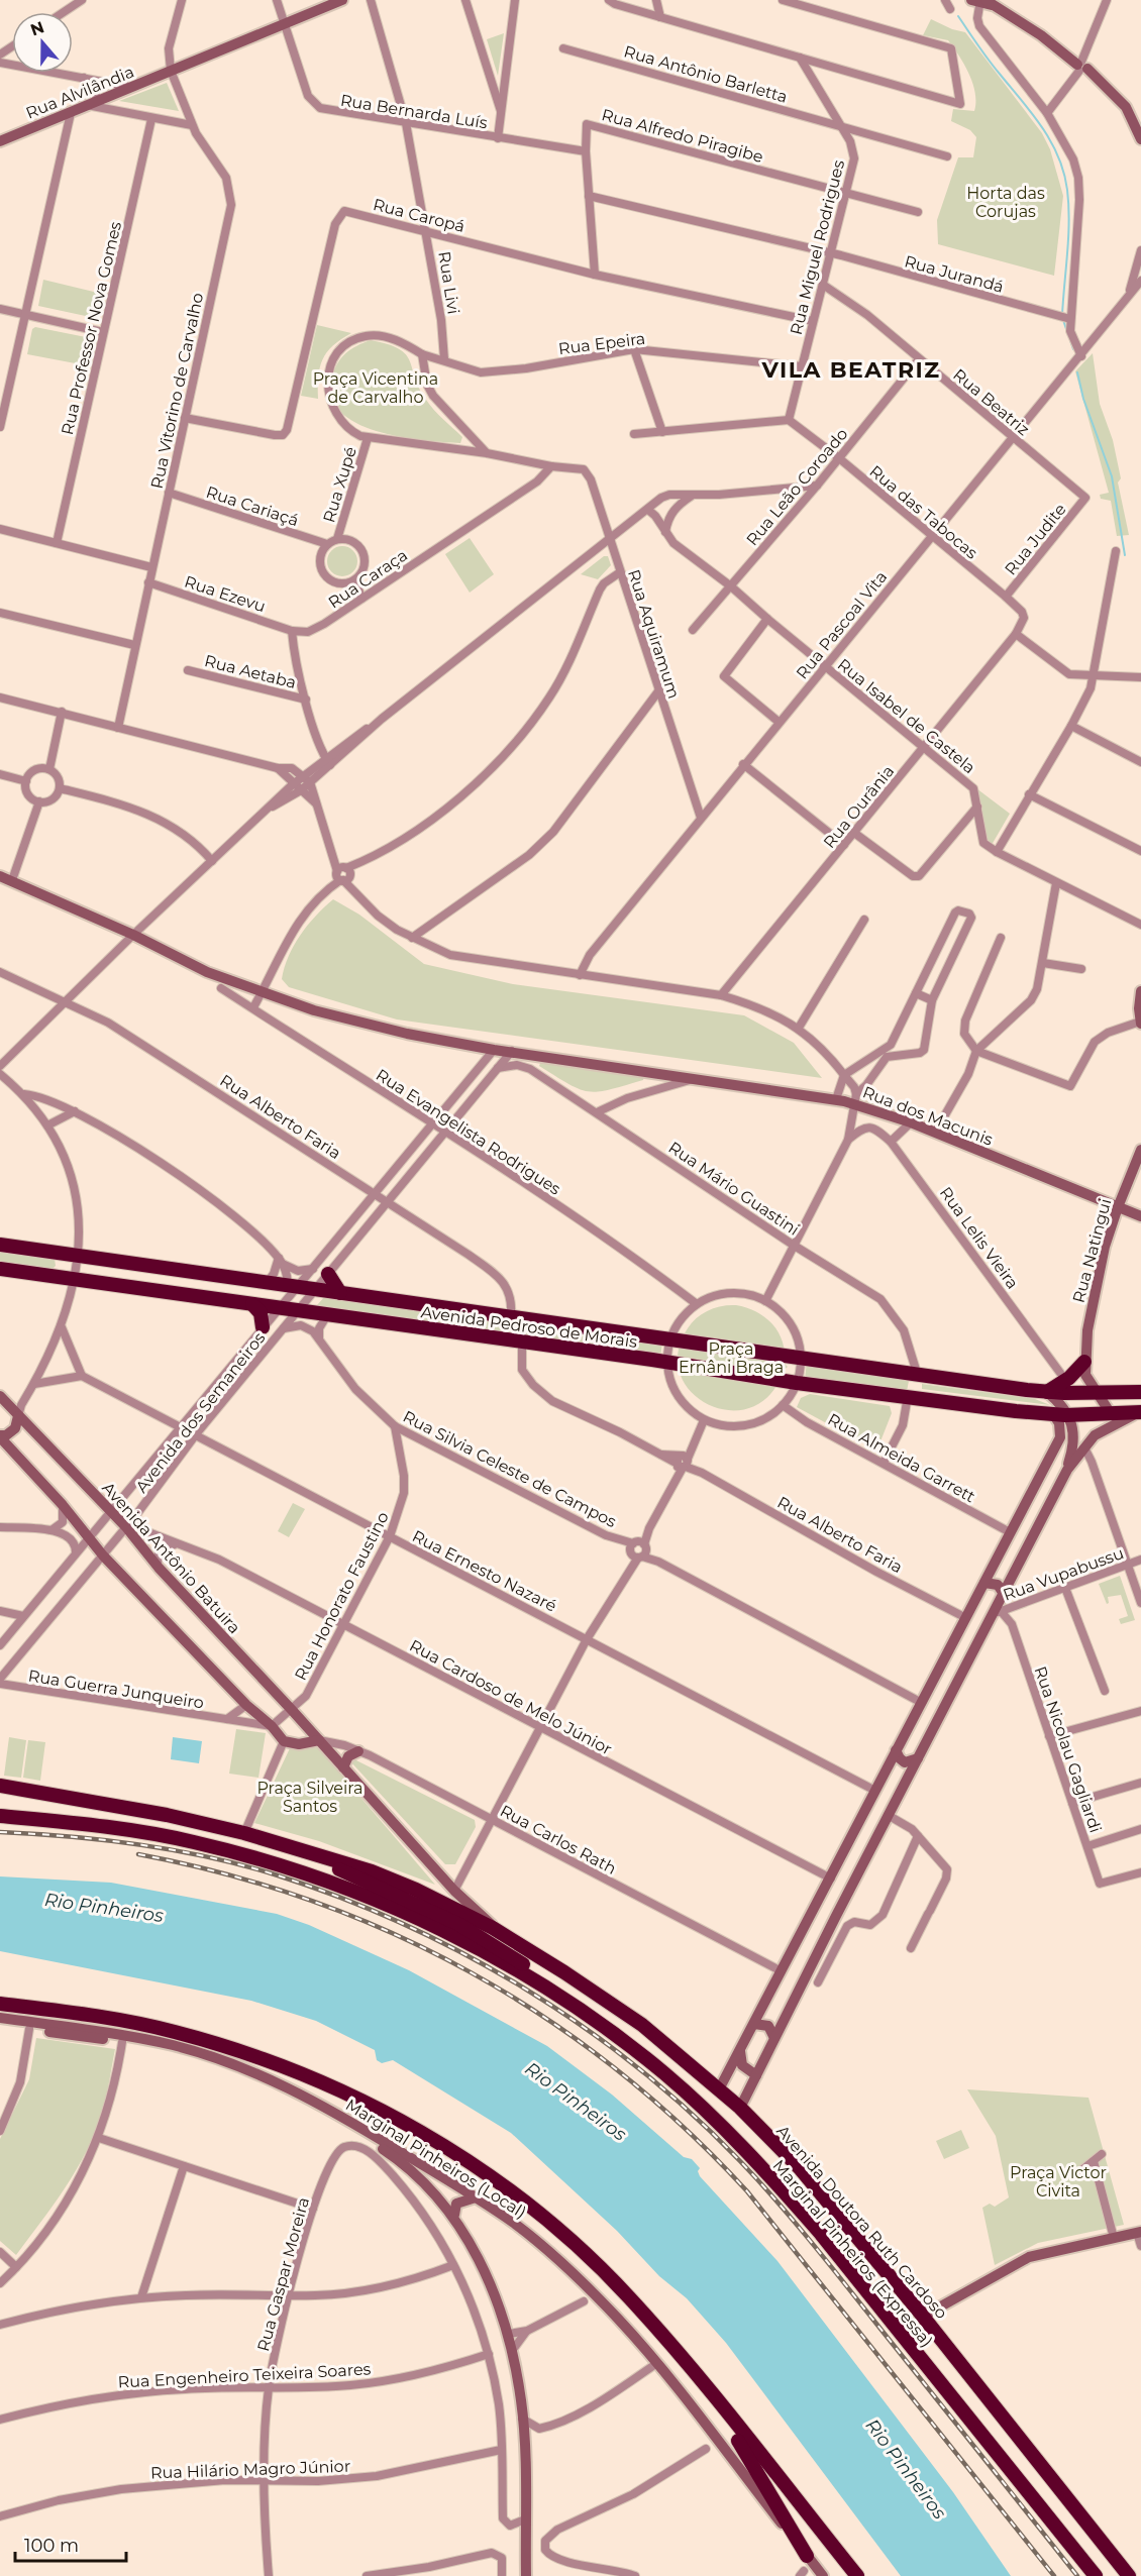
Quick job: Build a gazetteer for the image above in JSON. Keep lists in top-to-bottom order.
{
  "streets": {
    "highway": ["Avenida Pedroso de Morais", "Avenida Doutora Ruth Cardoso", "Marginal Pinheiros (Expressa)"],
    "street": [
      "Rua Antônio Barletta",
      "Rua Alvilândia",
      "Rua Bernarda Luís",
      "Rua Alfredo Piragibe",
      "Rua Caropá",
      "Rua Miguel Rodrigues",
      "Rua Jurandá",
      "Rua Livi",
      "Rua Professor Nova Gomes",
      "Rua Epeira",
      "Rua Vitorino de Carvalho",
      "Rua Beatriz",
      "Rua Xupé",
      "Rua Leão Coroado",
      "Rua Cariaçá",
      "Rua das Tabocas",
      "Rua Judite",
      "Rua Caraça",
      "Rua Ezevu",
      "Rua Pascoal Vita",
      "Rua Aquiramum",
      "Rua Aetaba",
      "Rua Isabel de Castela",
      "Rua Ourânia",
      "Rua dos Macunis",
      "Rua Alberto Faria",
      "Rua Evangelista Rodrigues",
      "Rua Mário Guastini",
      "Rua Lelis Vieira",
      "Rua Natingui",
      "Avenida dos Semaneiros",
      "Rua Almeida Garrett",
      "Rua Silvia Celeste de Campos",
      "Avenida Antônio Batuira",
      "Rua Ernesto Nazaré",
      "Rua Vupabussu",
      "Rua Honorato Faustino",
      "Rua Guerra Junqueiro",
      "Rua Cardoso de Melo Júnior",
      "Rua Nicolau Gagliardi",
      "Rua Carlos Rath",
      "Marginal Pinheiros (Local)",
      "Rua Gaspar Moreira",
      "Rua Engenheiro Teixeira Soares",
      "Rua Hilário Magro Júnior"
    ]
  },
  "crossings": [
    ["Rua Antônio Barletta", "Rua Miguel Rodrigues"],
    ["Rua Alvilândia", "Rua Bernarda Luís"],
    ["Rua Alvilândia", "Rua Vitorino de Carvalho"],
    ["Rua Bernarda Luís", "Rua Alfredo Piragibe"],
    ["Rua Bernarda Luís", "Rua Livi"],
    ["Rua Alfredo Piragibe", "Rua Caropá"],
    ["Rua Alfredo Piragibe", "Rua Miguel Rodrigues"],
    ["Rua Alfredo Piragibe", "Rua Jurandá"],
    ["Rua Caropá", "Rua Miguel Rodrigues"],
    ["Rua Caropá", "Rua Livi"],
    ["Rua Caropá", "Rua Vitorino de Carvalho"],
    ["Rua Miguel Rodrigues", "Rua Jurandá"],
    ["Rua Miguel Rodrigues", "Rua Epeira"],
    ["Rua Miguel Rodrigues", "Rua Beatriz"],
    ["Rua Miguel Rodrigues", "Rua das Tabocas"],
    ["Rua Livi", "Rua Epeira"],
    ["Rua Vitorino de Carvalho", "Rua Cariaçá"],
    ["Rua Vitorino de Carvalho", "Rua Ezevu"],
    ["Rua Beatriz", "Rua Leão Coroado"],
    ["Rua Beatriz", "Rua Judite"],
    ["Rua Beatriz", "Rua Pascoal Vita"],
    ["Rua Xupé", "Rua Cariaçá"],
    ["Rua Leão Coroado", "Rua das Tabocas"],
    ["Rua Leão Coroado", "Rua Isabel de Castela"],
    ["Rua das Tabocas", "Rua Judite"],
    ["Rua das Tabocas", "Rua Pascoal Vita"],
    ["Rua das Tabocas", "Rua Ourânia"],
    ["Rua Caraça", "Rua Ezevu"],
    ["Rua Caraça", "Rua Aquiramum"],
    ["Rua Pascoal Vita", "Rua Aquiramum"],
    ["Rua Pascoal Vita", "Rua Isabel de Castela"],
    ["Rua Isabel de Castela", "Rua Ourânia"],
    ["Rua dos Macunis", "Rua Mário Guastini"],
    ["Rua dos Macunis", "Rua Natingui"],
    ["Rua dos Macunis", "Avenida dos Semaneiros"],
    ["Rua Alberto Faria", "Avenida Pedroso de Morais"],
    ["Rua Alberto Faria", "Avenida dos Semaneiros"],
    ["Rua Evangelista Rodrigues", "Avenida dos Semaneiros"],
    ["Rua Mário Guastini", "Avenida Pedroso de Morais"],
    ["Rua Mário Guastini", "Avenida dos Semaneiros"],
    ["Avenida Pedroso de Morais", "Avenida dos Semaneiros"],
    ["Avenida dos Semaneiros", "Rua Silvia Celeste de Campos"],
    ["Avenida dos Semaneiros", "Avenida Antônio Batuira"],
    ["Avenida dos Semaneiros", "Rua Ernesto Nazaré"],
    ["Avenida dos Semaneiros", "Rua Cardoso de Melo Júnior"],
    ["Rua Silvia Celeste de Campos", "Rua Honorato Faustino"],
    ["Avenida Antônio Batuira", "Rua Honorato Faustino"],
    ["Avenida Antônio Batuira", "Rua Carlos Rath"],
    ["Avenida Antônio Batuira", "Avenida Doutora Ruth Cardoso"],
    ["Rua Ernesto Nazaré", "Rua Honorato Faustino"],
    ["Rua Vupabussu", "Rua Nicolau Gagliardi"],
    ["Rua Honorato Faustino", "Rua Guerra Junqueiro"],
    ["Rua Honorato Faustino", "Rua Cardoso de Melo Júnior"],
    ["Rua Gaspar Moreira", "Rua Engenheiro Teixeira Soares"],
    ["Rua Gaspar Moreira", "Rua Hilário Magro Júnior"]
  ],
  "districts": ["VILA BEATRIZ"],
  "water": ["Rio Pinheiros"],
  "parks": [
    "Horta das Corujas",
    "Praça Vicentina de Carvalho",
    "Praça Ernâni Braga",
    "Praça Silveira Santos",
    "Praça Victor Civita"
  ],
  "scale_bar": "100 m",
  "north": "top"
}
